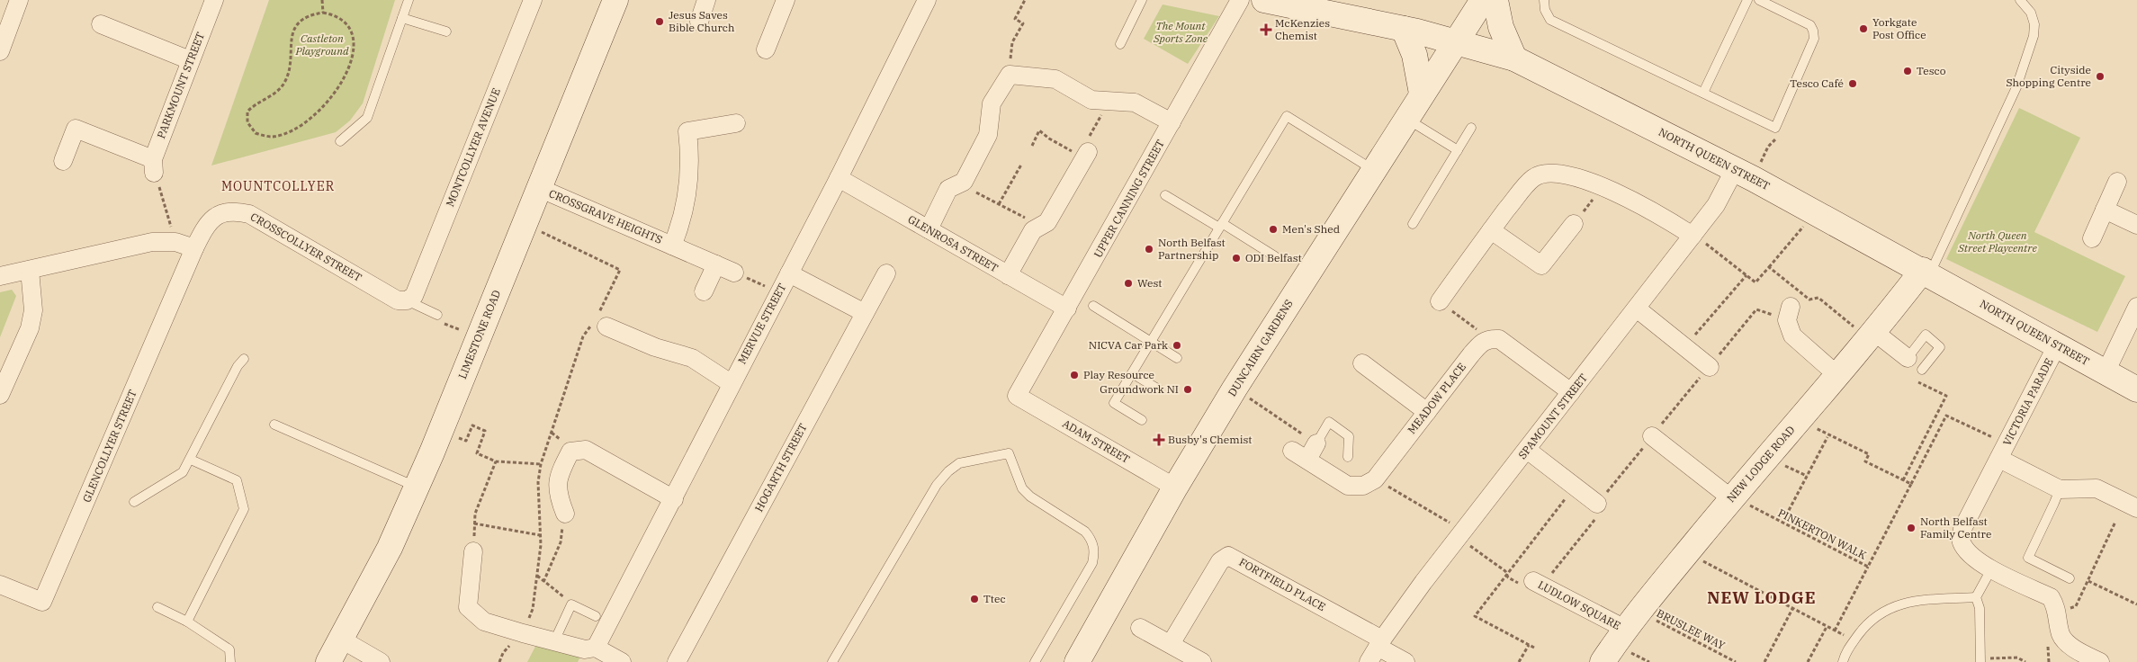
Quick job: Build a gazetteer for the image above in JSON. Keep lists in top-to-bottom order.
{
  "streets": {
    "main road": [
      "NORTH QUEEN STREET",
      "LIMESTONE ROAD",
      "DUNCAIRN GARDENS",
      "NEW LODGE ROAD"
    ],
    "street": [
      "PARKMOUNT STREET",
      "MONTCOLLYER AVENUE",
      "UPPER CANNING STREET",
      "CROSSGRAVE HEIGHTS",
      "GLENROSA STREET",
      "CROSSCOLLYER STREET",
      "MERVUE STREET",
      "MEADOW PLACE",
      "VICTORIA PARADE",
      "SPAMOUNT STREET",
      "ADAM STREET",
      "GLENCOLLYER STREET",
      "HOGARTH STREET",
      "FORTFIELD PLACE",
      "LUDLOW SQUARE"
    ],
    "path": ["PINKERTON WALK", "BRUSLEE WAY"]
  },
  "crossings": [
    ["MONTCOLLYER AVENUE", "CROSSCOLLYER STREET"],
    ["NORTH QUEEN STREET", "DUNCAIRN GARDENS"],
    ["NORTH QUEEN STREET", "VICTORIA PARADE"],
    ["NORTH QUEEN STREET", "SPAMOUNT STREET"],
    ["NORTH QUEEN STREET", "NEW LODGE ROAD"],
    ["UPPER CANNING STREET", "GLENROSA STREET"],
    ["UPPER CANNING STREET", "ADAM STREET"],
    ["CROSSGRAVE HEIGHTS", "LIMESTONE ROAD"],
    ["GLENROSA STREET", "MERVUE STREET"],
    ["CROSSCOLLYER STREET", "GLENCOLLYER STREET"],
    ["DUNCAIRN GARDENS", "ADAM STREET"],
    ["VICTORIA PARADE", "PINKERTON WALK"],
    ["SPAMOUNT STREET", "FORTFIELD PLACE"],
    ["NEW LODGE ROAD", "PINKERTON WALK"],
    ["NEW LODGE ROAD", "LUDLOW SQUARE"],
    ["NEW LODGE ROAD", "BRUSLEE WAY"],
    ["LUDLOW SQUARE", "BRUSLEE WAY"]
  ],
  "districts": ["MOUNTCOLLYER", "NEW LODGE"],
  "parks": ["The Mount Sports Zone", "Castleton Playground", "North Queen Street Playcentre"],
  "places": {
    "other": [
      "Jesus Saves Bible Church",
      "Yorkgate Post Office",
      "Tesco",
      "Cityside Shopping Centre",
      "Tesco Café",
      "Men's Shed",
      "North Belfast Partnership",
      "ODI Belfast",
      "West",
      "NICVA Car Park",
      "Play Resource",
      "Groundwork NI",
      "North Belfast Family Centre",
      "Ttec"
    ],
    "health": ["McKenzies Chemist", "Busby's Chemist"]
  }
}
